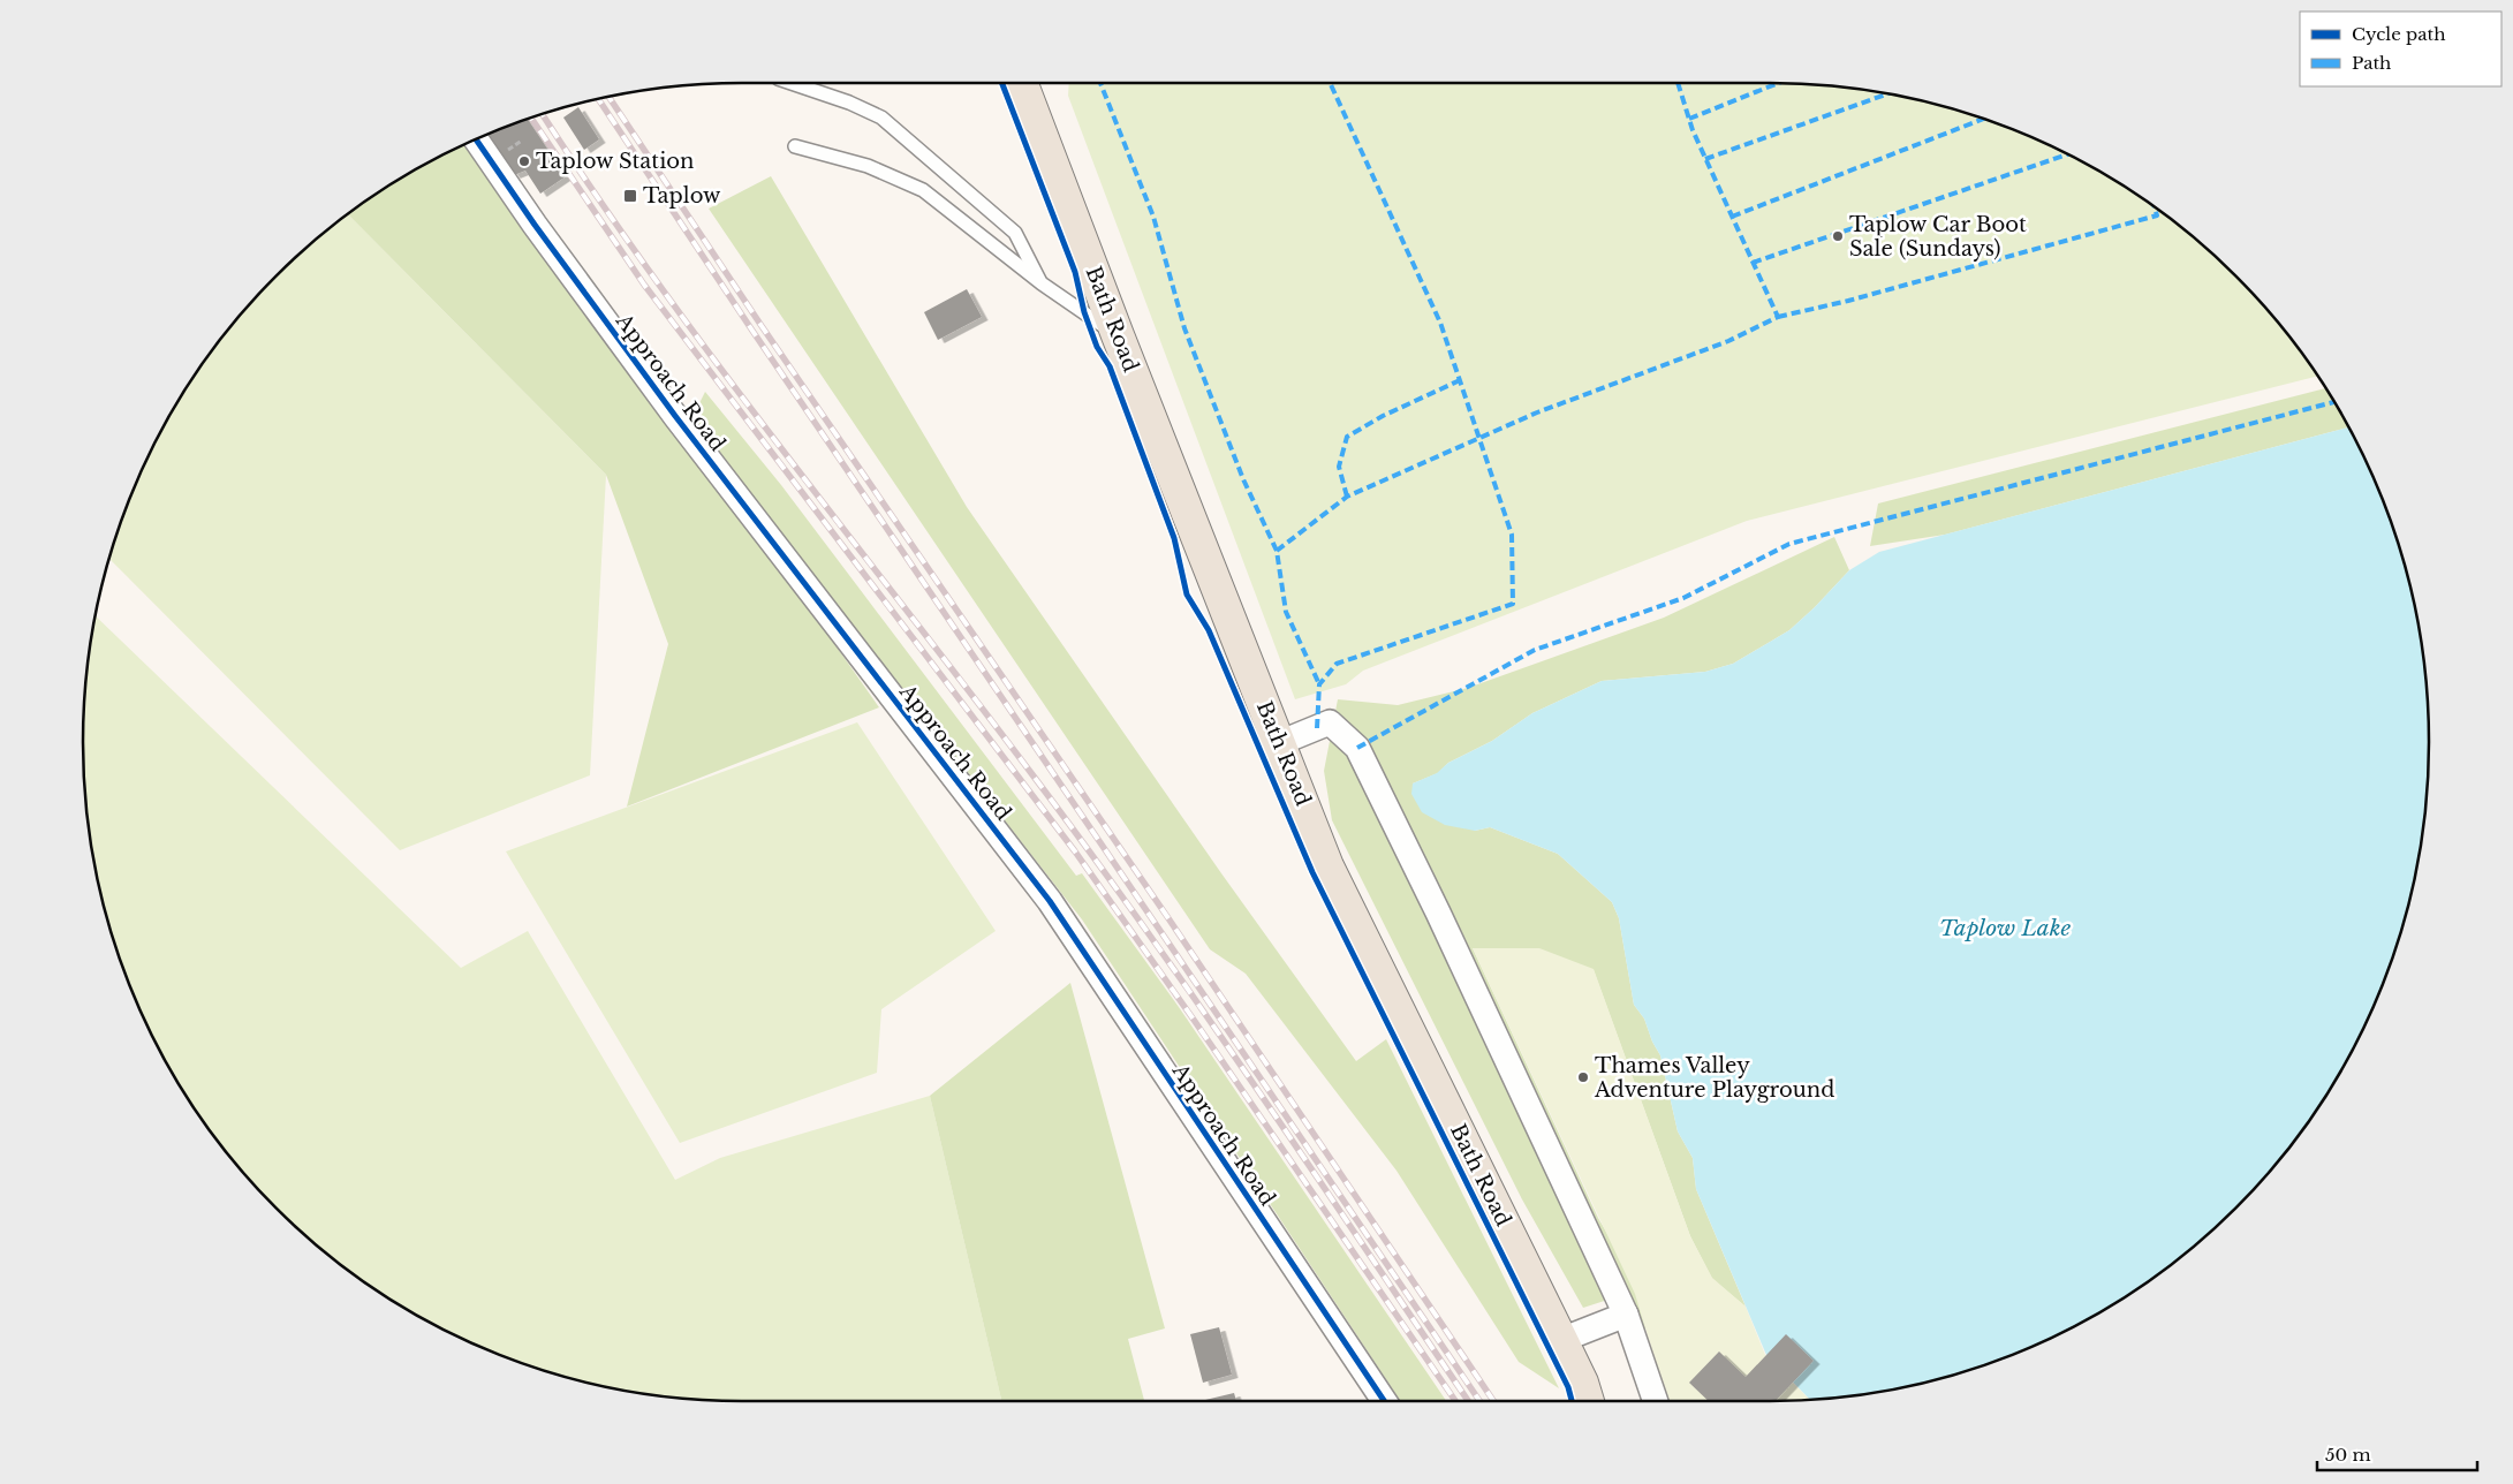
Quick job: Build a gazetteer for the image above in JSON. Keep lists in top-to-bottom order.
{
  "streets": {
    "main road": ["Bath Road"],
    "street": ["Approach Road"]
  },
  "water": ["Taplow Lake"],
  "places": {
    "other": ["Taplow Station", "Taplow Car Boot Sale (Sundays)", "Thames Valley Adventure Playground"],
    "transit": ["Taplow"]
  },
  "legend": ["Cycle path", "Path"],
  "scale_bar": "50 m"
}
